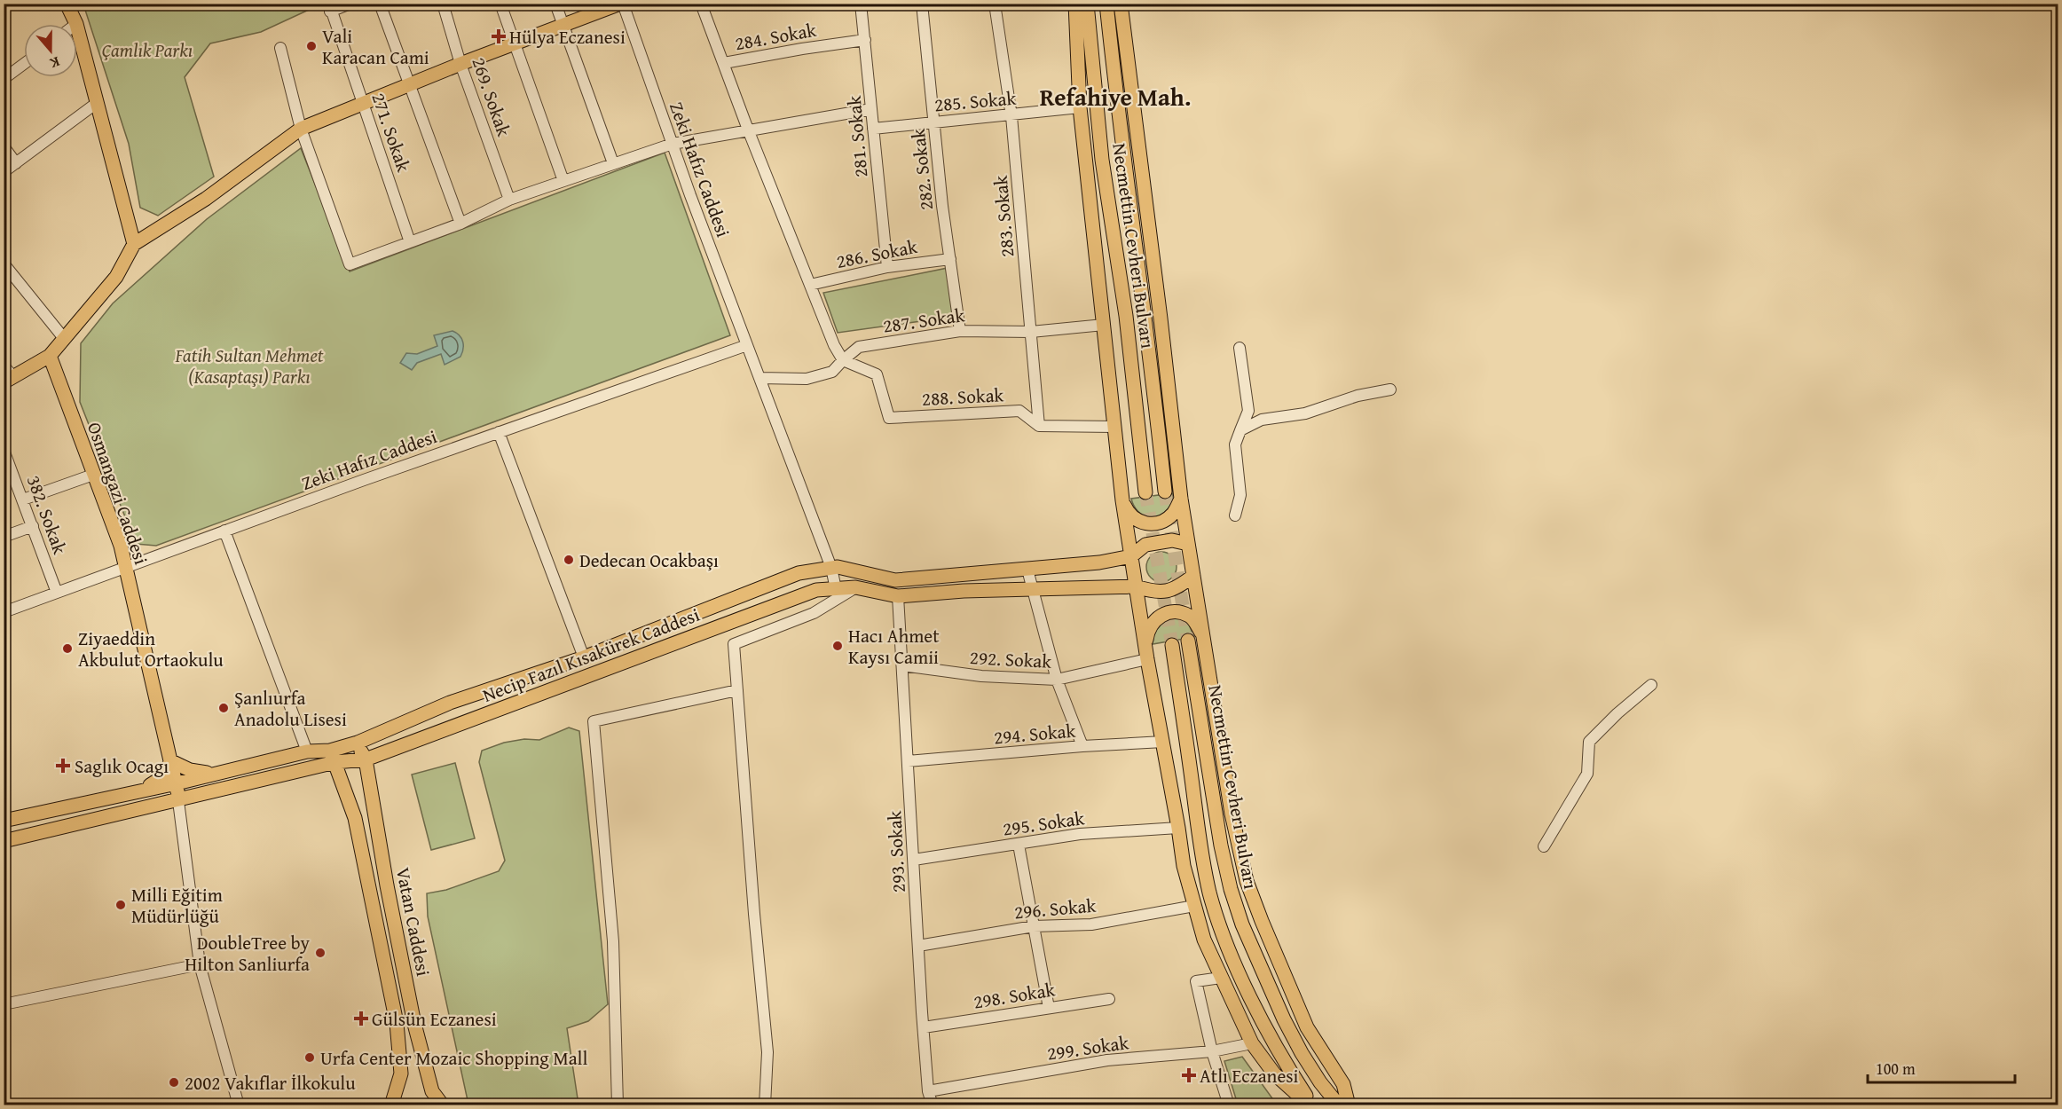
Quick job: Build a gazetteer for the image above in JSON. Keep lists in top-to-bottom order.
{
  "streets": {
    "main road": [
      "Necmettin Cevheri Bulvarı",
      "Osmangazi Caddesi",
      "Necip Fazıl Kısakürek Caddesi",
      "Vatan Caddesi"
    ],
    "street": [
      "284. Sokak",
      "269. Sokak",
      "285. Sokak",
      "271. Sokak",
      "281. Sokak",
      "Zeki Hafız Caddesi",
      "282. Sokak",
      "283. Sokak",
      "286. Sokak",
      "287. Sokak",
      "288. Sokak",
      "382. Sokak",
      "292. Sokak",
      "294. Sokak",
      "295. Sokak",
      "293. Sokak",
      "296. Sokak",
      "298. Sokak",
      "299. Sokak"
    ]
  },
  "crossings": [
    ["284. Sokak", "281. Sokak"],
    ["285. Sokak", "281. Sokak"],
    ["285. Sokak", "282. Sokak"],
    ["285. Sokak", "283. Sokak"],
    ["281. Sokak", "286. Sokak"],
    ["Zeki Hafız Caddesi", "287. Sokak"],
    ["Zeki Hafız Caddesi", "Osmangazi Caddesi"],
    ["Zeki Hafız Caddesi", "382. Sokak"],
    ["Zeki Hafız Caddesi", "Necip Fazıl Kısakürek Caddesi"],
    ["282. Sokak", "286. Sokak"],
    ["282. Sokak", "287. Sokak"],
    ["283. Sokak", "287. Sokak"],
    ["283. Sokak", "288. Sokak"],
    ["287. Sokak", "288. Sokak"],
    ["Osmangazi Caddesi", "Necip Fazıl Kısakürek Caddesi"],
    ["Necip Fazıl Kısakürek Caddesi", "293. Sokak"],
    ["Necip Fazıl Kısakürek Caddesi", "Vatan Caddesi"],
    ["292. Sokak", "293. Sokak"],
    ["294. Sokak", "293. Sokak"],
    ["295. Sokak", "293. Sokak"],
    ["293. Sokak", "296. Sokak"],
    ["293. Sokak", "298. Sokak"],
    ["293. Sokak", "299. Sokak"]
  ],
  "districts": ["Refahiye Mah."],
  "parks": ["Çamlık Parkı", "Fatih Sultan Mehmet (Kasaptaşı) Parkı"],
  "places": {
    "health": [
      "Hülya Eczanesi",
      "Saglık Ocagı",
      "Gülsün Eczanesi",
      "Atlı Eczanesi"
    ],
    "other": [
      "Vali Karacan Cami",
      "Dedecan Ocakbaşı",
      "Hacı Ahmet Kaysı Camii",
      "Ziyaeddin Akbulut Ortaokulu",
      "Şanlıurfa Anadolu Lisesi",
      "Milli Eğitim Müdürlüğü",
      "DoubleTree by Hilton Sanliurfa",
      "Urfa Center Mozaic Shopping Mall",
      "2002 Vakıflar İlkokulu"
    ]
  },
  "scale_bar": "100 m",
  "north": "bottom"
}
